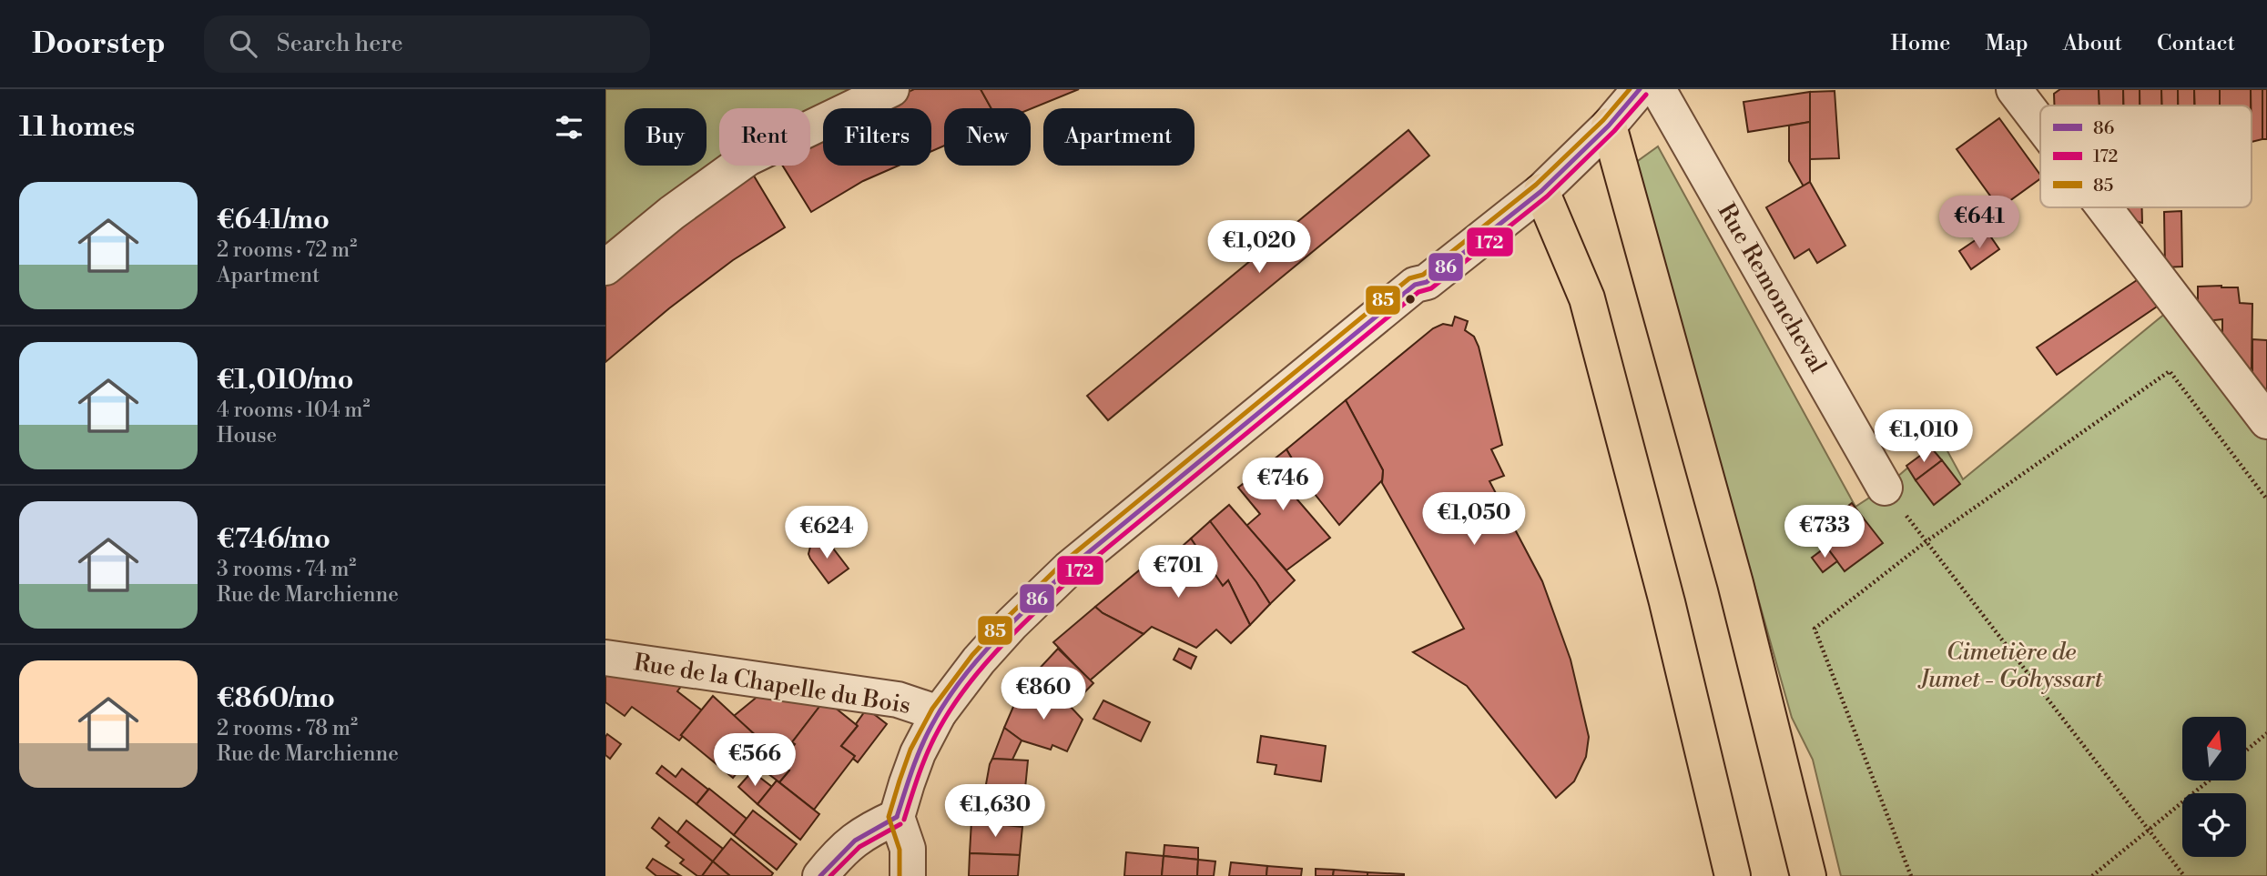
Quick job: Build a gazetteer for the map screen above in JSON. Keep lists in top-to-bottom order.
{
  "streets": {
    "street": ["Rue Remoncheval", "Rue de la Chapelle du Bois"]
  },
  "parks": ["Cimetière de Jumet - Gohyssart"],
  "lines": ["transit line 86", "transit line 85", "transit line 172"],
  "legend": ["86", "172", "85"],
  "north": "top",
  "page": {
    "header": "Doorstep",
    "search": "Search here",
    "nav": [
      "Home",
      "Map",
      "About",
      "Contact"
    ],
    "heading": "11 homes",
    "chip": [
      "Buy",
      "Rent",
      "Filters",
      "New",
      "Apartment"
    ],
    "list": [
      {
        "name": "€641/mo",
        "note": "2 rooms · 72 m² · Apartment"
      },
      {
        "name": "€1,010/mo",
        "note": "4 rooms · 104 m² · House"
      },
      {
        "name": "€746/mo",
        "note": "3 rooms · 74 m² · Rue de Marchienne"
      },
      {
        "name": "€860/mo",
        "note": "2 rooms · 78 m² · Rue de Marchienne"
      }
    ],
    "price": [
      "€641",
      "€1,020",
      "€1,010",
      "€746",
      "€1,050",
      "€733",
      "€624",
      "€701",
      "€860",
      "€566",
      "€1,630"
    ]
  }
}
